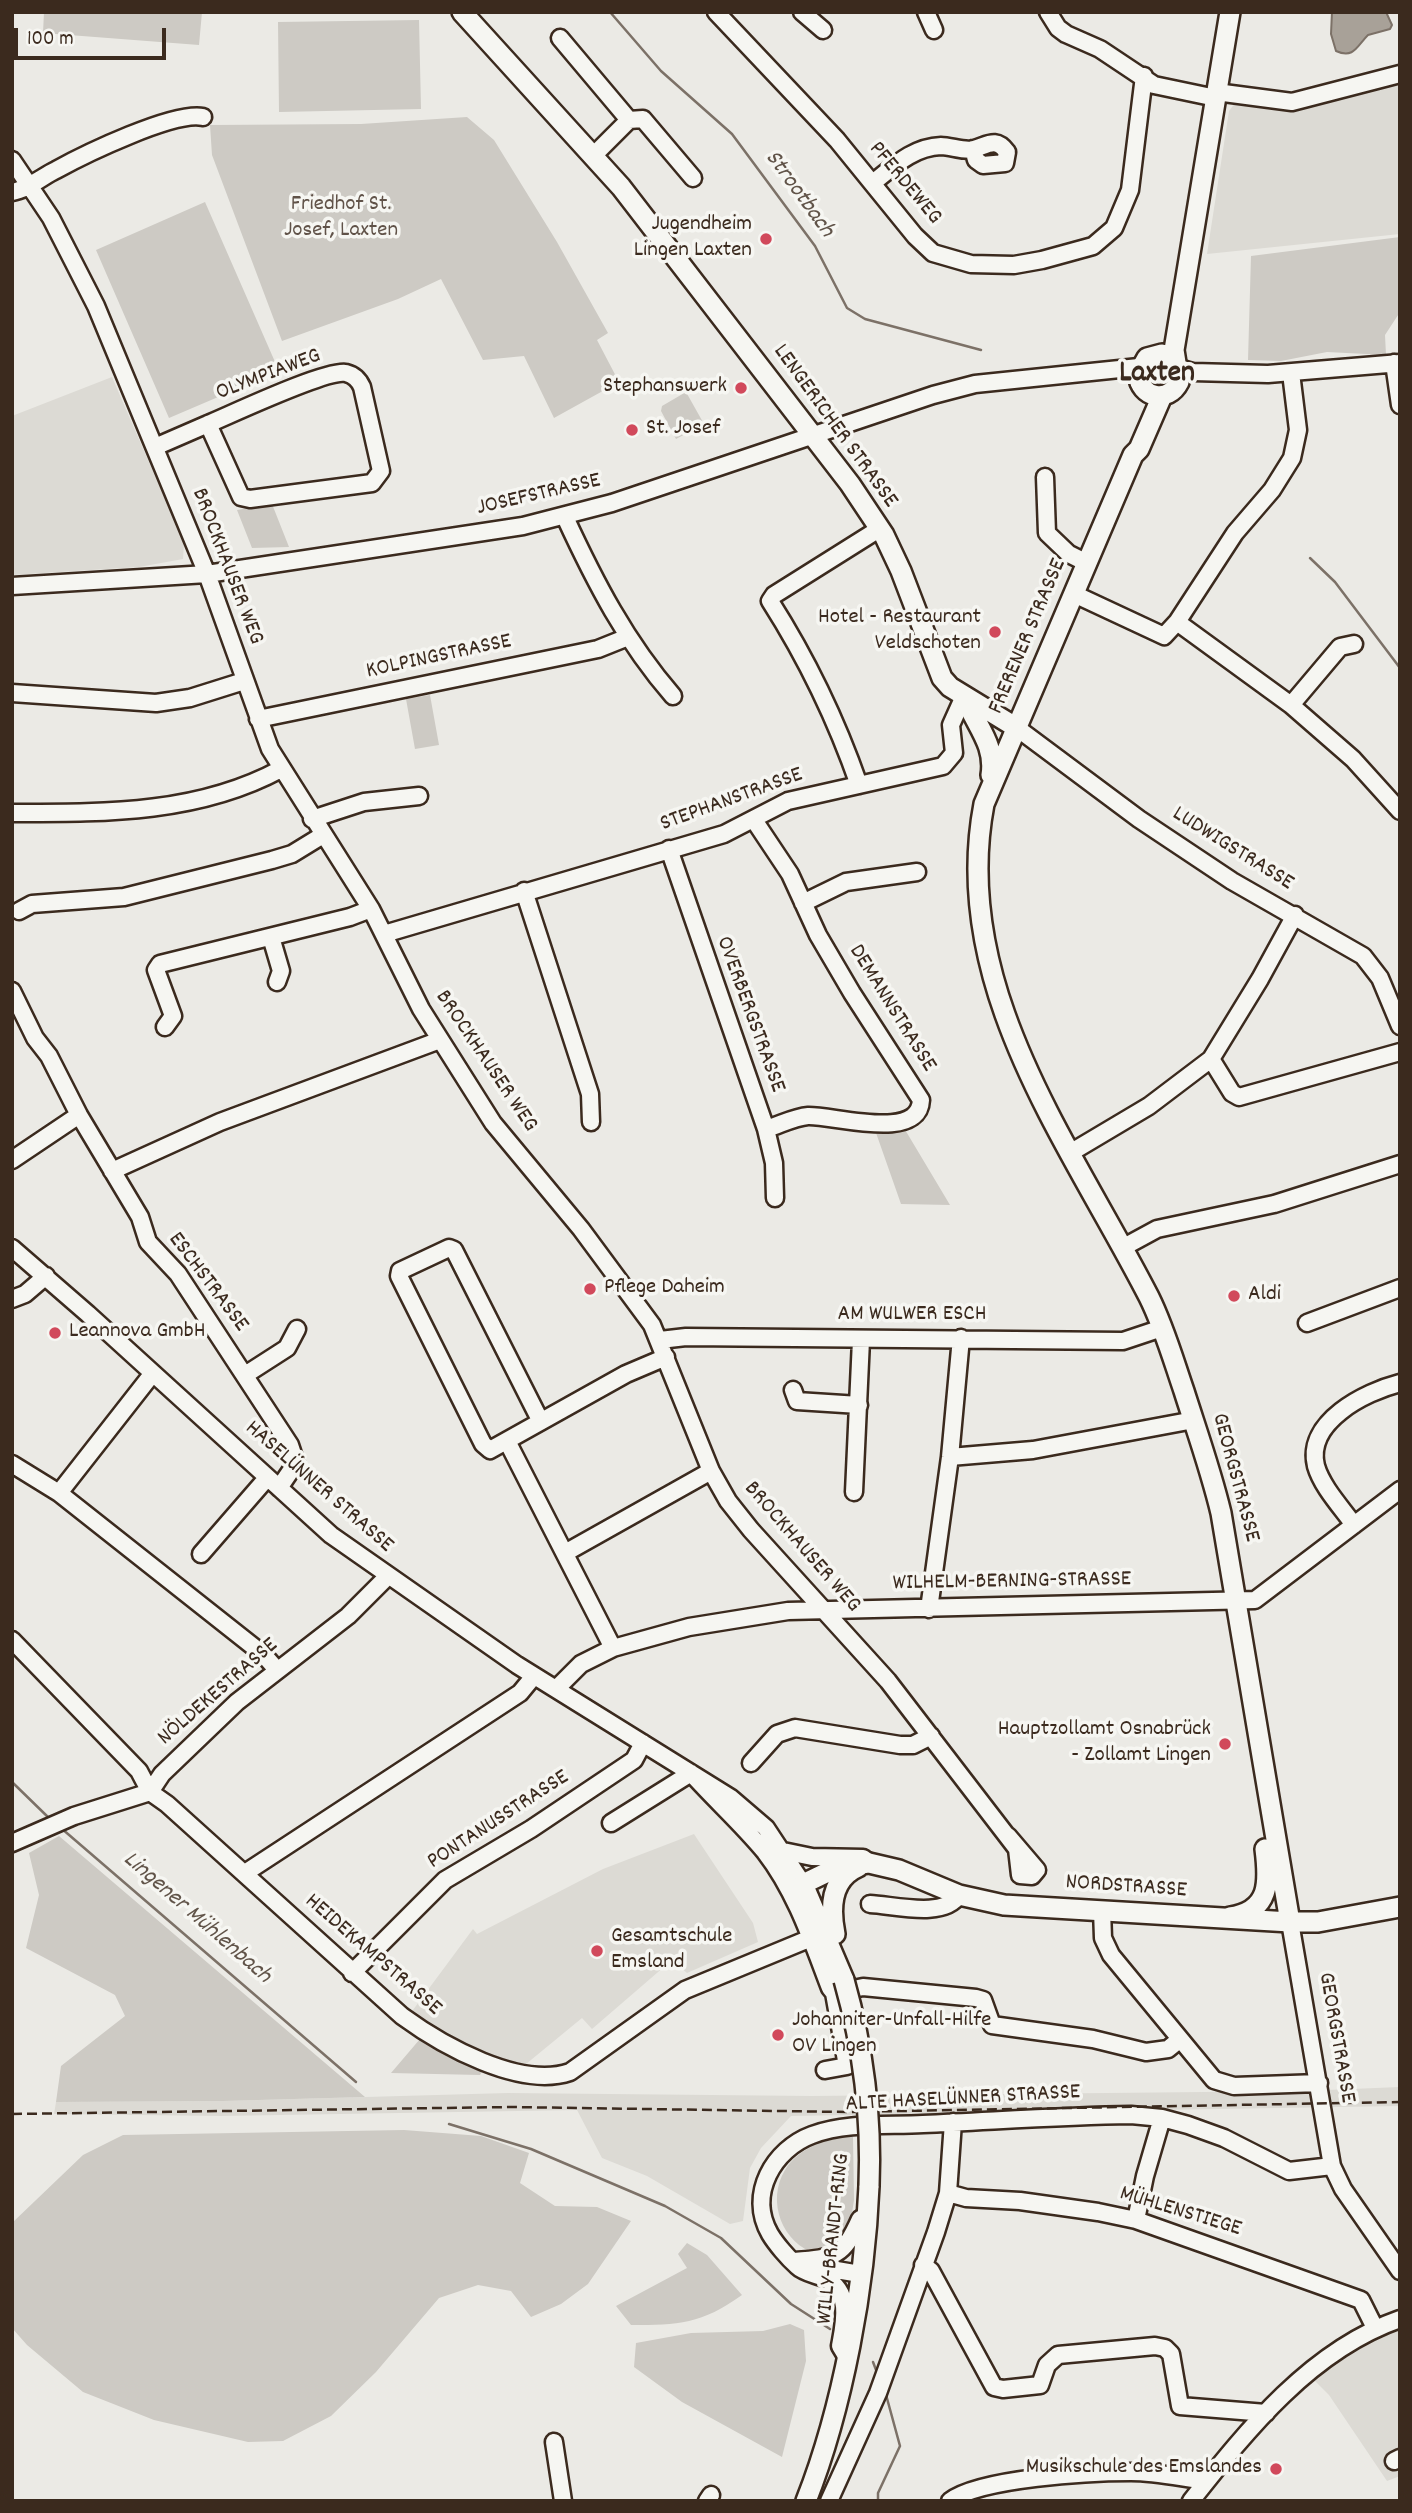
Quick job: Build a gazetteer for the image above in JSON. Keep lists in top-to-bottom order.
{
  "streets": {
    "main road": [
      "LENGERICHER STRASSE",
      "FRERENER STRASSE",
      "GEORGSTRASSE",
      "NORDSTRASSE",
      "WILLY-BRANDT-RING"
    ],
    "street": [
      "PFERDEWEG",
      "OLYMPIAWEG",
      "JOSEFSTRASSE",
      "BROCKHAUSER WEG",
      "KOLPINGSTRASSE",
      "STEPHANSTRASSE",
      "LUDWIGSTRASSE",
      "DEMANNSTRASSE",
      "OVERBERGSTRASSE",
      "ESCHSTRASSE",
      "AM WULWER ESCH",
      "HASELÜNNER STRASSE",
      "WILHELM-BERNING-STRASSE",
      "NÖLDEKESTRASSE",
      "PONTANUSSTRASSE",
      "HEIDEKAMPSTRASSE",
      "ALTE HASELÜNNER STRASSE",
      "MÜHLENSTIEGE"
    ]
  },
  "crossings": [
    ["OLYMPIAWEG", "BROCKHAUSER WEG"],
    ["LENGERICHER STRASSE", "JOSEFSTRASSE"],
    ["LENGERICHER STRASSE", "FRERENER STRASSE"],
    ["LENGERICHER STRASSE", "STEPHANSTRASSE"],
    ["LENGERICHER STRASSE", "LUDWIGSTRASSE"],
    ["JOSEFSTRASSE", "BROCKHAUSER WEG"],
    ["JOSEFSTRASSE", "FRERENER STRASSE"],
    ["BROCKHAUSER WEG", "KOLPINGSTRASSE"],
    ["BROCKHAUSER WEG", "STEPHANSTRASSE"],
    ["BROCKHAUSER WEG", "AM WULWER ESCH"],
    ["BROCKHAUSER WEG", "WILHELM-BERNING-STRASSE"],
    ["FRERENER STRASSE", "LUDWIGSTRASSE"],
    ["FRERENER STRASSE", "GEORGSTRASSE"],
    ["STEPHANSTRASSE", "DEMANNSTRASSE"],
    ["STEPHANSTRASSE", "OVERBERGSTRASSE"],
    ["DEMANNSTRASSE", "OVERBERGSTRASSE"],
    ["ESCHSTRASSE", "HASELÜNNER STRASSE"],
    ["AM WULWER ESCH", "GEORGSTRASSE"],
    ["GEORGSTRASSE", "WILHELM-BERNING-STRASSE"],
    ["GEORGSTRASSE", "NORDSTRASSE"],
    ["GEORGSTRASSE", "ALTE HASELÜNNER STRASSE"],
    ["HASELÜNNER STRASSE", "WILHELM-BERNING-STRASSE"],
    ["HASELÜNNER STRASSE", "NÖLDEKESTRASSE"],
    ["HASELÜNNER STRASSE", "PONTANUSSTRASSE"],
    ["HASELÜNNER STRASSE", "NORDSTRASSE"],
    ["HASELÜNNER STRASSE", "HEIDEKAMPSTRASSE"],
    ["HASELÜNNER STRASSE", "WILLY-BRANDT-RING"],
    ["NÖLDEKESTRASSE", "HEIDEKAMPSTRASSE"],
    ["PONTANUSSTRASSE", "HEIDEKAMPSTRASSE"],
    ["NORDSTRASSE", "WILLY-BRANDT-RING"],
    ["HEIDEKAMPSTRASSE", "WILLY-BRANDT-RING"],
    ["ALTE HASELÜNNER STRASSE", "WILLY-BRANDT-RING"]
  ],
  "districts": ["Laxten"],
  "water": ["Strootbach", "Lingener Mühlenbach"],
  "parks": ["Friedhof St. Josef, Laxten"],
  "places": [
    "Jugendheim Lingen Laxten",
    "Stephanswerk",
    "St. Josef",
    "Hotel - Restaurant Veldschoten",
    "Pflege Daheim",
    "Aldi",
    "Leannova GmbH",
    "Hauptzollamt Osnabrück - Zollamt Lingen",
    "Gesamtschule Emsland",
    "Johanniter-Unfall-Hilfe OV Lingen",
    "Musikschule des Emslandes"
  ],
  "scale_bar": "100 m"
}
